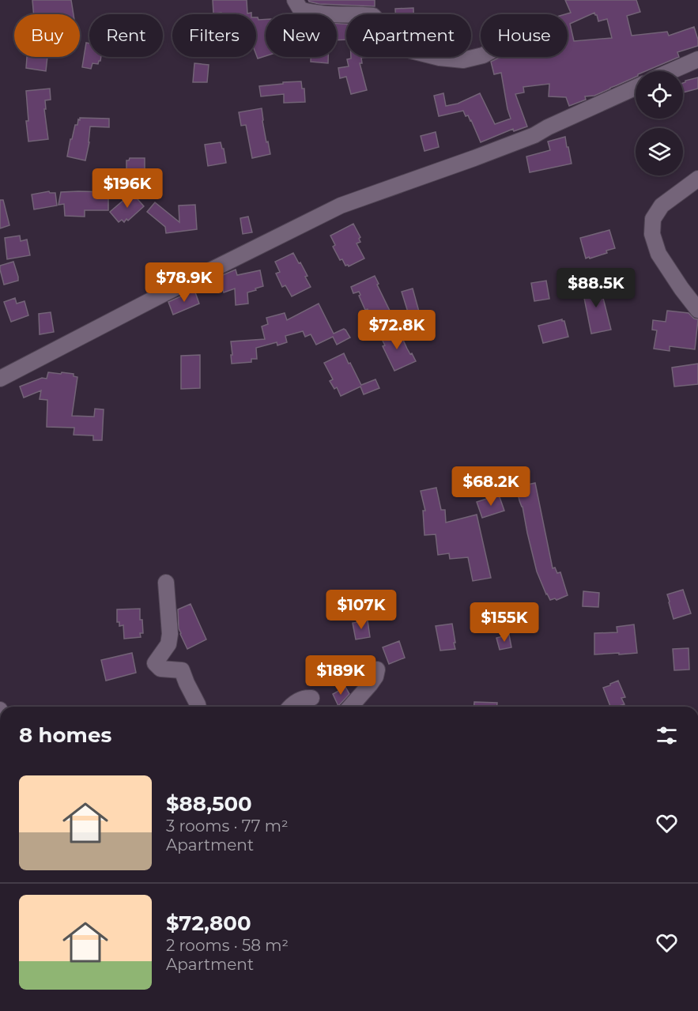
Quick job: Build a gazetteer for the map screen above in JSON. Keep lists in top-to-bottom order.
{
  "page": {
    "chip": [
      "Buy",
      "Rent",
      "Filters",
      "New",
      "Apartment",
      "House"
    ],
    "price": [
      "$196K",
      "$78.9K",
      "$88.5K",
      "$72.8K",
      "$68.2K",
      "$107K",
      "$155K",
      "$189K"
    ],
    "heading": "8 homes",
    "list": [
      {
        "name": "$88,500",
        "note": "3 rooms · 77 m² · Apartment"
      },
      {
        "name": "$72,800",
        "note": "2 rooms · 58 m² · Apartment"
      }
    ]
  }
}
